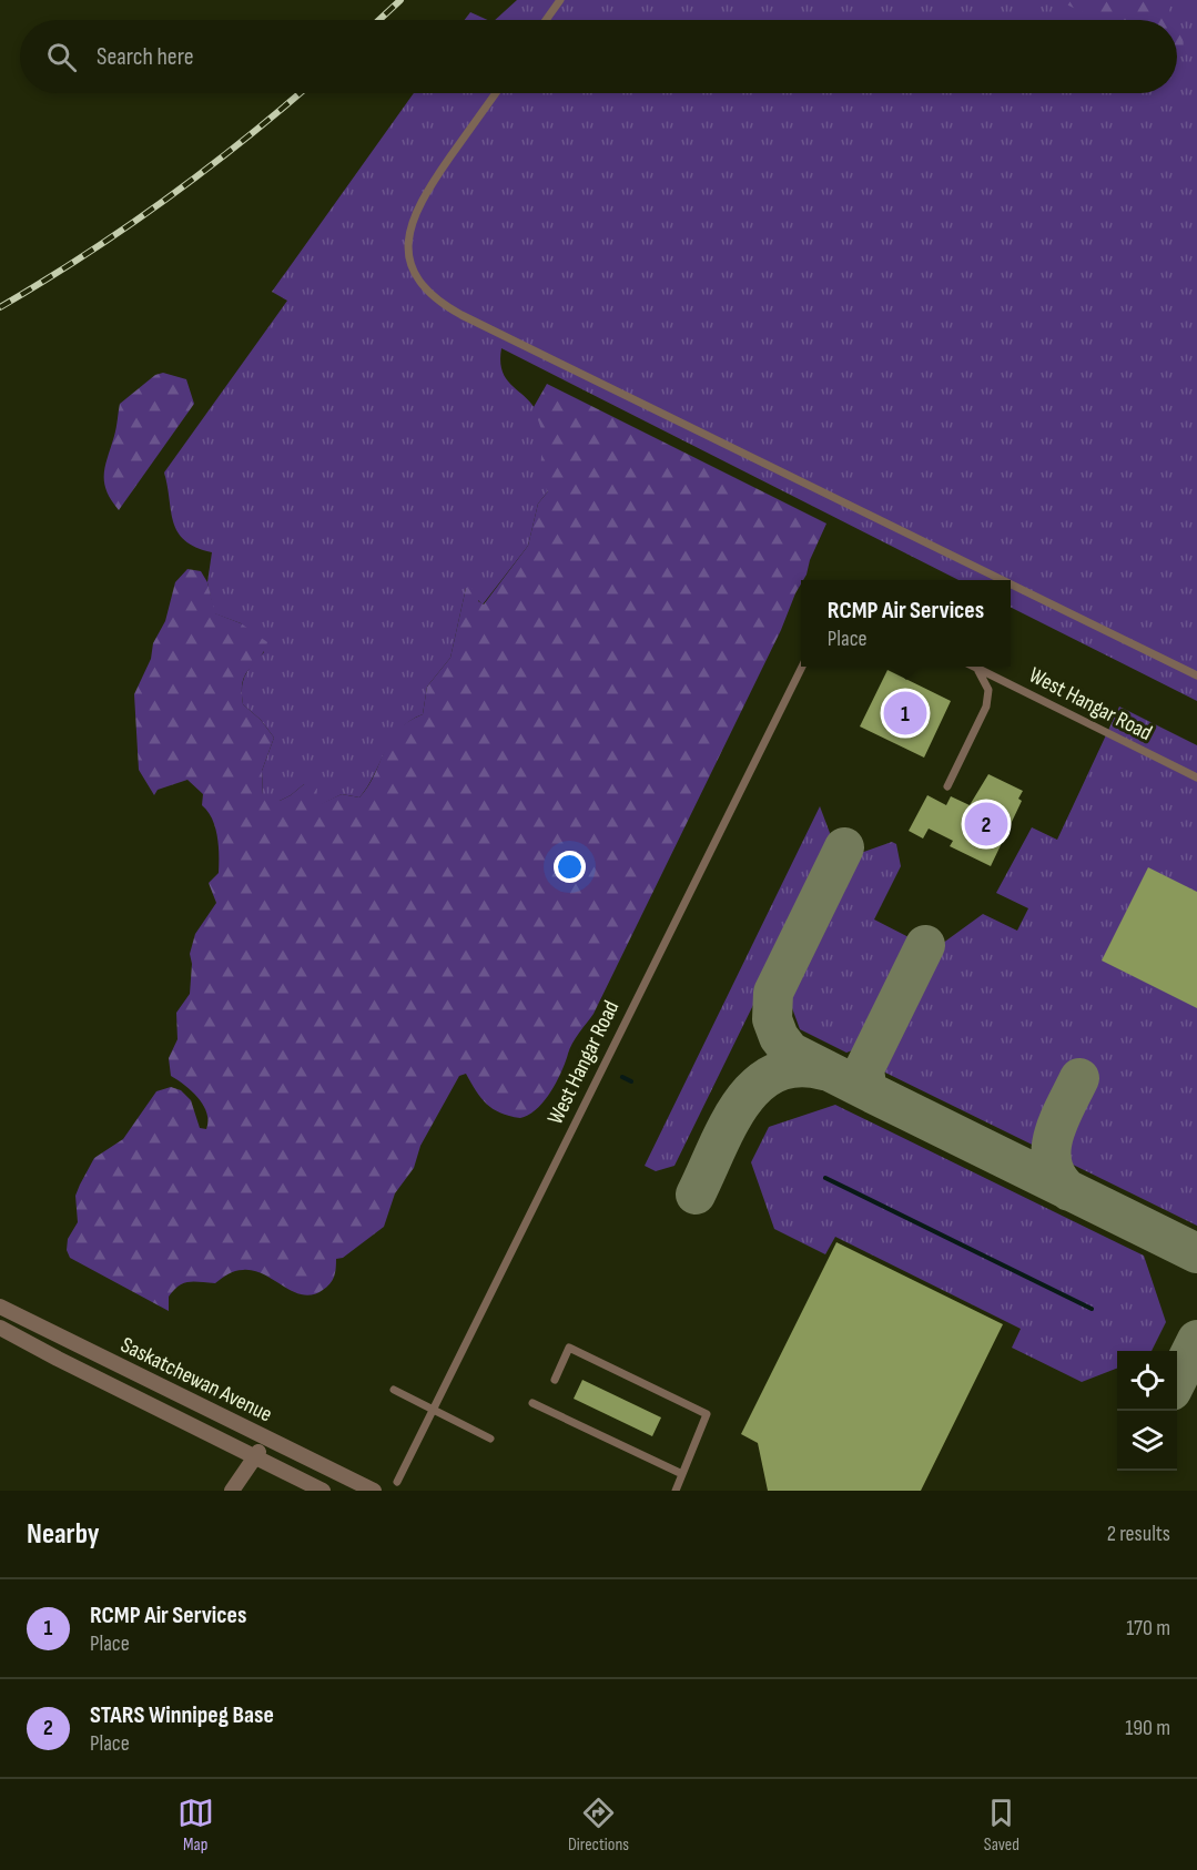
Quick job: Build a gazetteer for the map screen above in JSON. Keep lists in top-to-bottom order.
{
  "streets": {
    "street": ["Saskatchewan Avenue"],
    "lane": ["West Hangar Road"]
  },
  "page": {
    "search": "Search here",
    "popup": ["RCMP Air Services", "Place"],
    "pins": ["1", "2"],
    "heading": ["Nearby", "2 results"],
    "list": [
      {
        "mark": "1",
        "name": "RCMP Air Services",
        "note": "Place",
        "value": "170 m"
      },
      {
        "mark": "2",
        "name": "STARS Winnipeg Base",
        "note": "Place",
        "value": "190 m"
      }
    ],
    "nav": ["Map", "Directions", "Saved"]
  }
}
